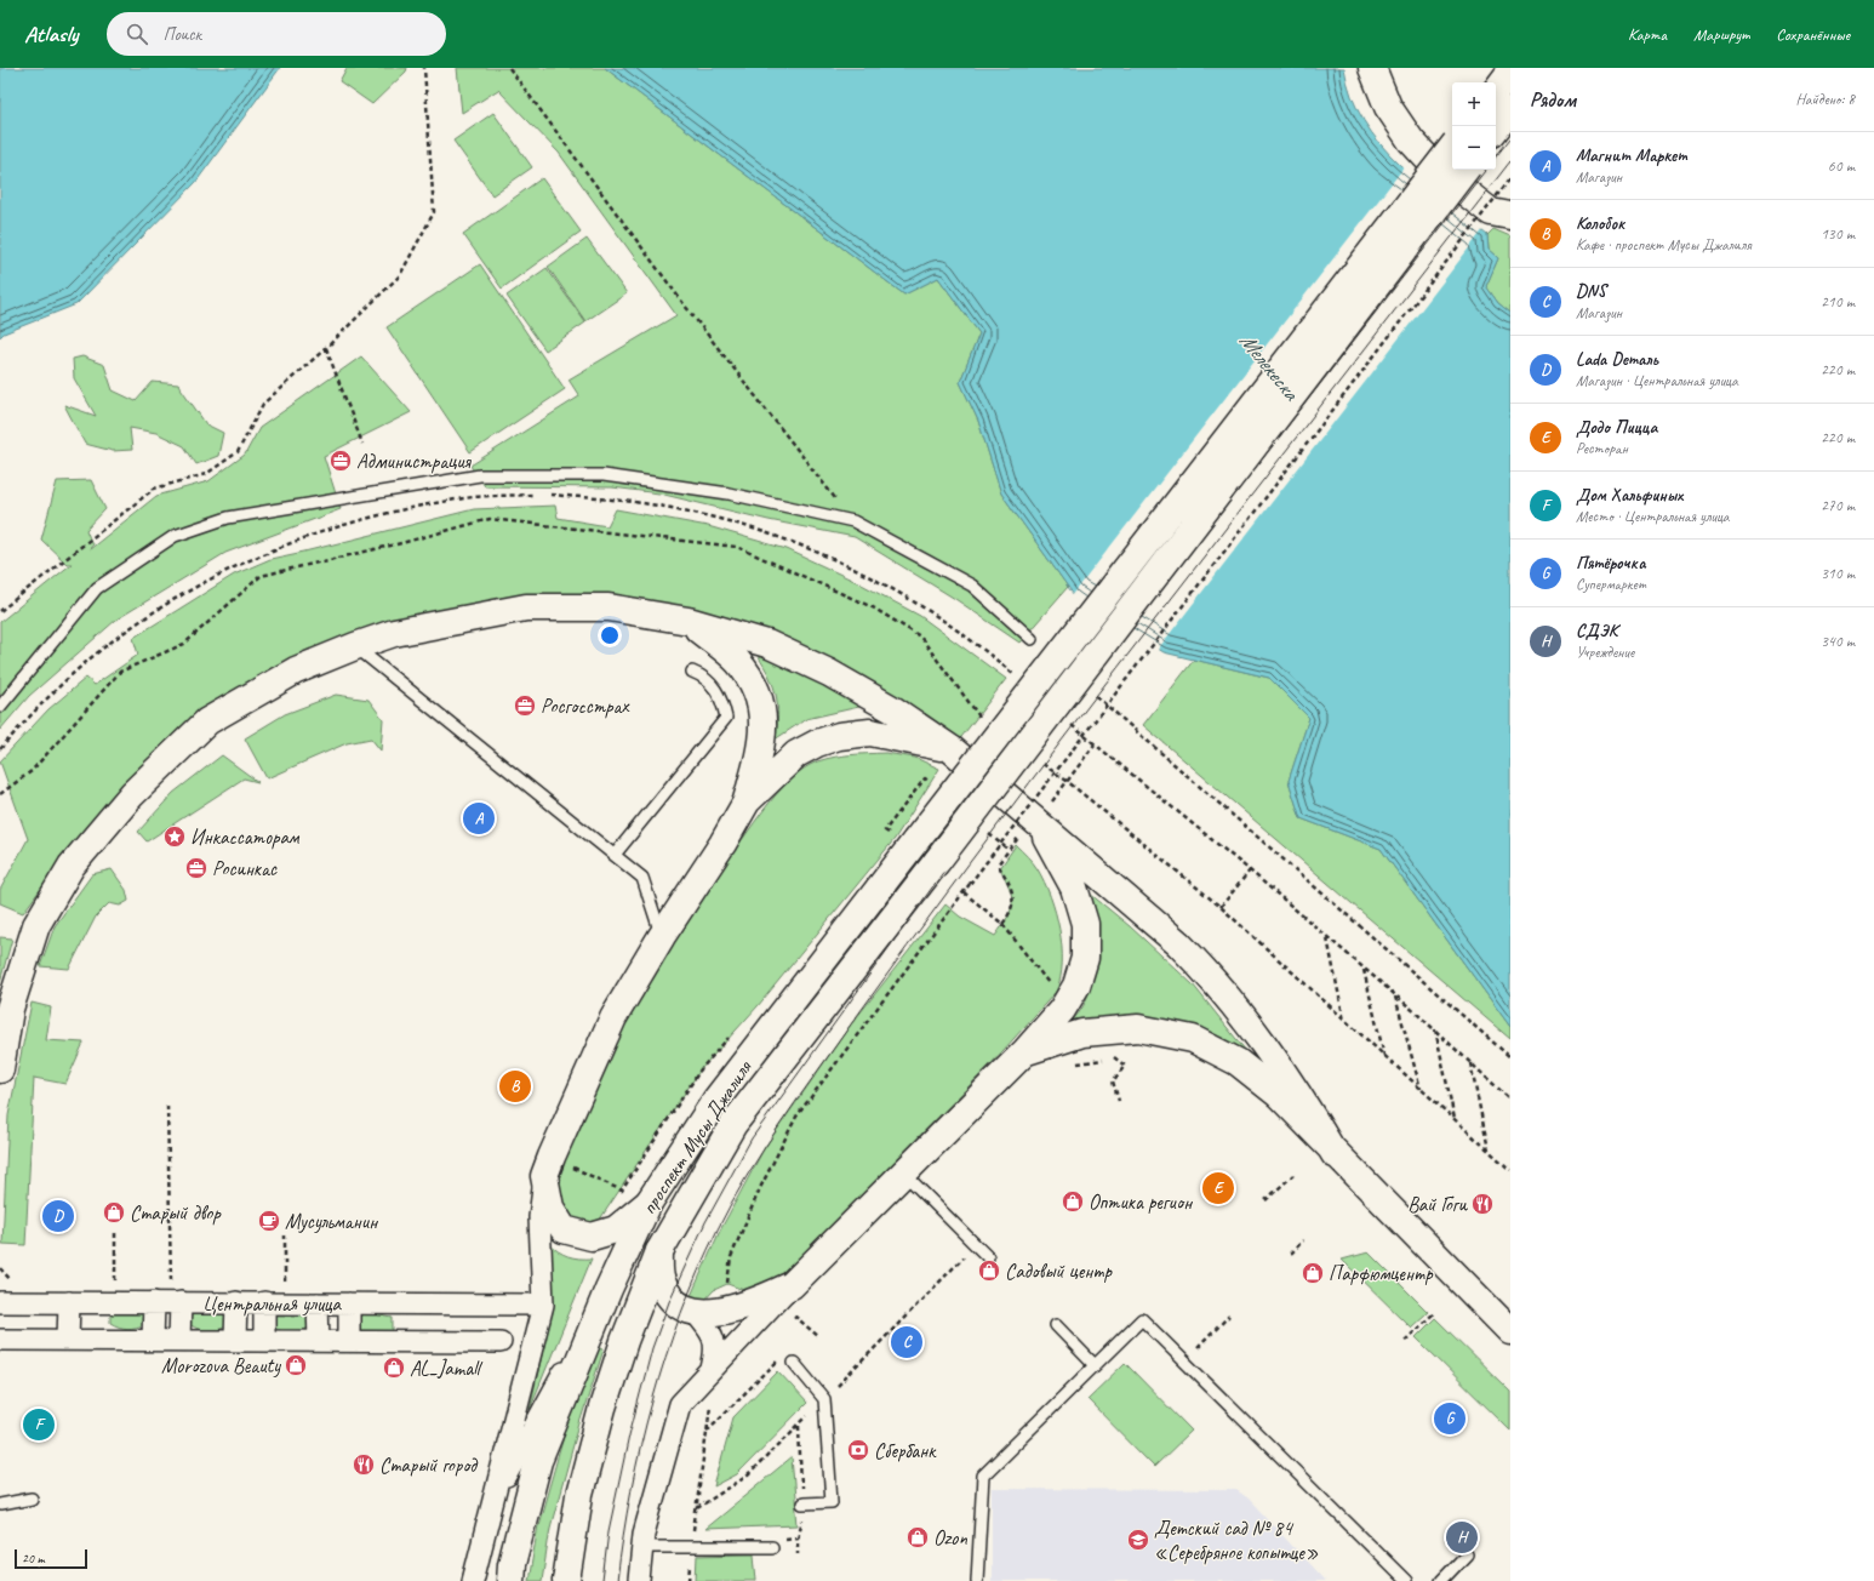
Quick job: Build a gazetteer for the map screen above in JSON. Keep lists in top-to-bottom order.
{
  "streets": {
    "main road": ["проспект Мусы Джалиля"],
    "street": ["Центральная улица"]
  },
  "water": ["Мелекеска"],
  "places": {
    "office": ["Администрация", "Росгосстрах", "Росинкас"],
    "place": ["Инкассаторам"],
    "shop": [
      "Оптика регион",
      "Старый двор",
      "Садовый центр",
      "Парфюмцентр",
      "Morozova Beauty",
      "AL_Jamall",
      "Ozon"
    ],
    "restaurant": ["Вай Гоги", "Старый город"],
    "cafe": ["Мусульманин"],
    "bank": ["Сбербанк"],
    "school or university": ["Детский сад № 84 «Серебряное копытце»"]
  },
  "scale_bar": "20 m",
  "page": {
    "header": "Atlasly",
    "search": "Поиск",
    "nav": ["Карта", "Маршрут", "Сохранённые"],
    "heading": ["Рядом", "Найдено: 8"],
    "map_buttons": ["+", "−"],
    "list": [
      {
        "mark": "A",
        "name": "Магнит Маркет",
        "note": "Магазин",
        "value": "60 m"
      },
      {
        "mark": "B",
        "name": "Колобок",
        "note": "Кафе · проспект Мусы Джалиля",
        "value": "130 m"
      },
      {
        "mark": "C",
        "name": "DNS",
        "note": "Магазин",
        "value": "210 m"
      },
      {
        "mark": "D",
        "name": "Lada Dеталь",
        "note": "Магазин · Центральная улица",
        "value": "220 m"
      },
      {
        "mark": "E",
        "name": "Додо Пицца",
        "note": "Ресторан",
        "value": "220 m"
      },
      {
        "mark": "F",
        "name": "Дом Хальфиных",
        "note": "Место · Центральная улица",
        "value": "270 m"
      },
      {
        "mark": "G",
        "name": "Пятёрочка",
        "note": "Супермаркет",
        "value": "310 m"
      },
      {
        "mark": "H",
        "name": "СДЭК",
        "note": "Учреждение",
        "value": "340 m"
      }
    ],
    "pins": [
      "A",
      "B",
      "E",
      "D",
      "C",
      "G",
      "F",
      "H"
    ],
    "scale": "20 m"
  }
}
